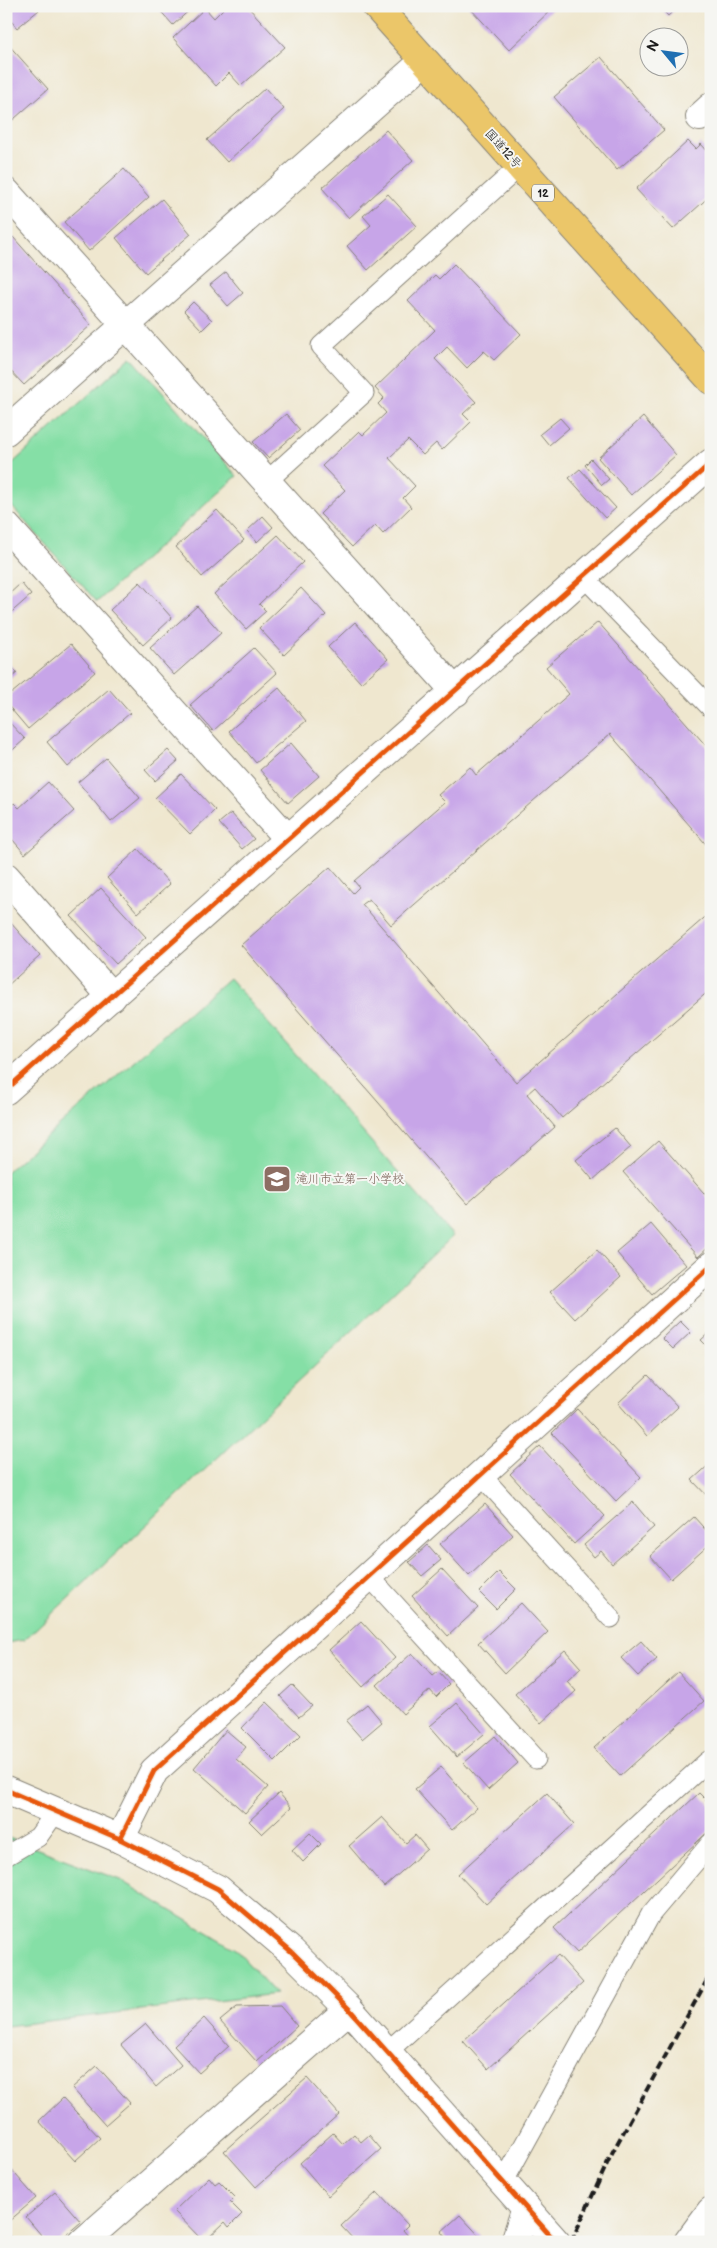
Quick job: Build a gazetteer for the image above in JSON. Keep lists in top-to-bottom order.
{
  "streets": {
    "highway": ["国道12号", "12"]
  },
  "places": {
    "school or university": ["滝川市立第一小学校"]
  },
  "north": "top left"
}
